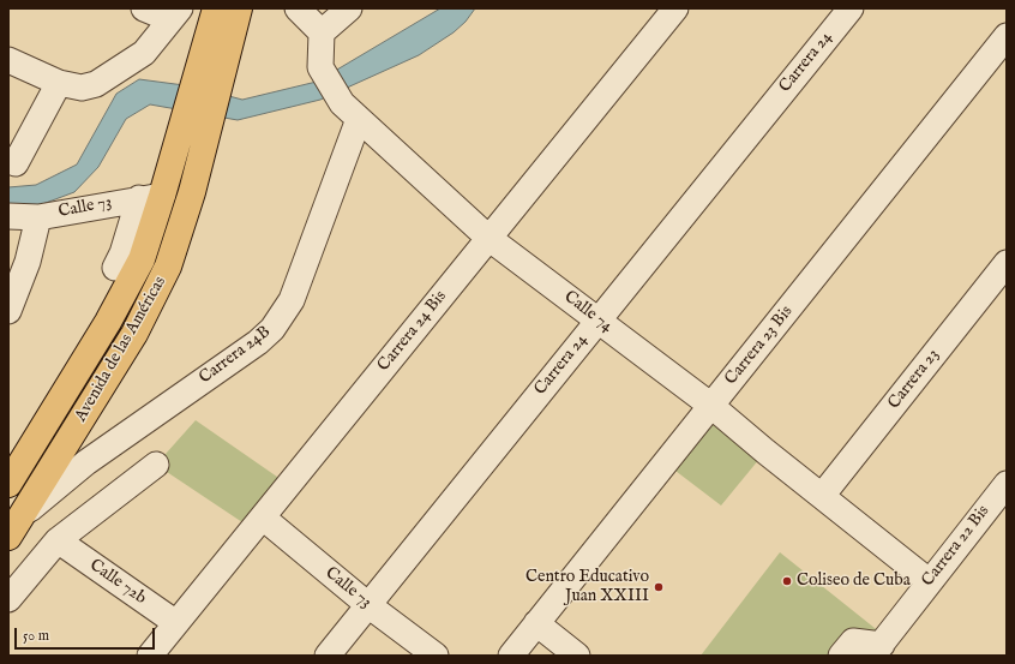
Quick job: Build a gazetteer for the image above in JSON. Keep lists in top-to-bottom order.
{
  "streets": {
    "main road": ["Avenida de las Américas"],
    "street": [
      "Carrera 24",
      "Calle 73",
      "Calle 74",
      "Carrera 24 Bis",
      "Carrera 23 Bis",
      "Carrera 24B",
      "Carrera 23",
      "Carrera 22 Bis",
      "Calle 72b"
    ]
  },
  "crossings": [
    ["Carrera 24", "Calle 73"],
    ["Carrera 24", "Calle 74"],
    ["Calle 73", "Carrera 24 Bis"],
    ["Calle 73", "Avenida de las Américas"],
    ["Calle 74", "Carrera 24 Bis"],
    ["Calle 74", "Carrera 23 Bis"],
    ["Calle 74", "Carrera 24B"],
    ["Calle 74", "Carrera 23"],
    ["Calle 74", "Carrera 22 Bis"],
    ["Carrera 24 Bis", "Calle 72b"],
    ["Avenida de las Américas", "Carrera 24B"]
  ],
  "places": ["Coliseo de Cuba", "Centro Educativo Juan XXIII"],
  "scale_bar": "50 m"
}
